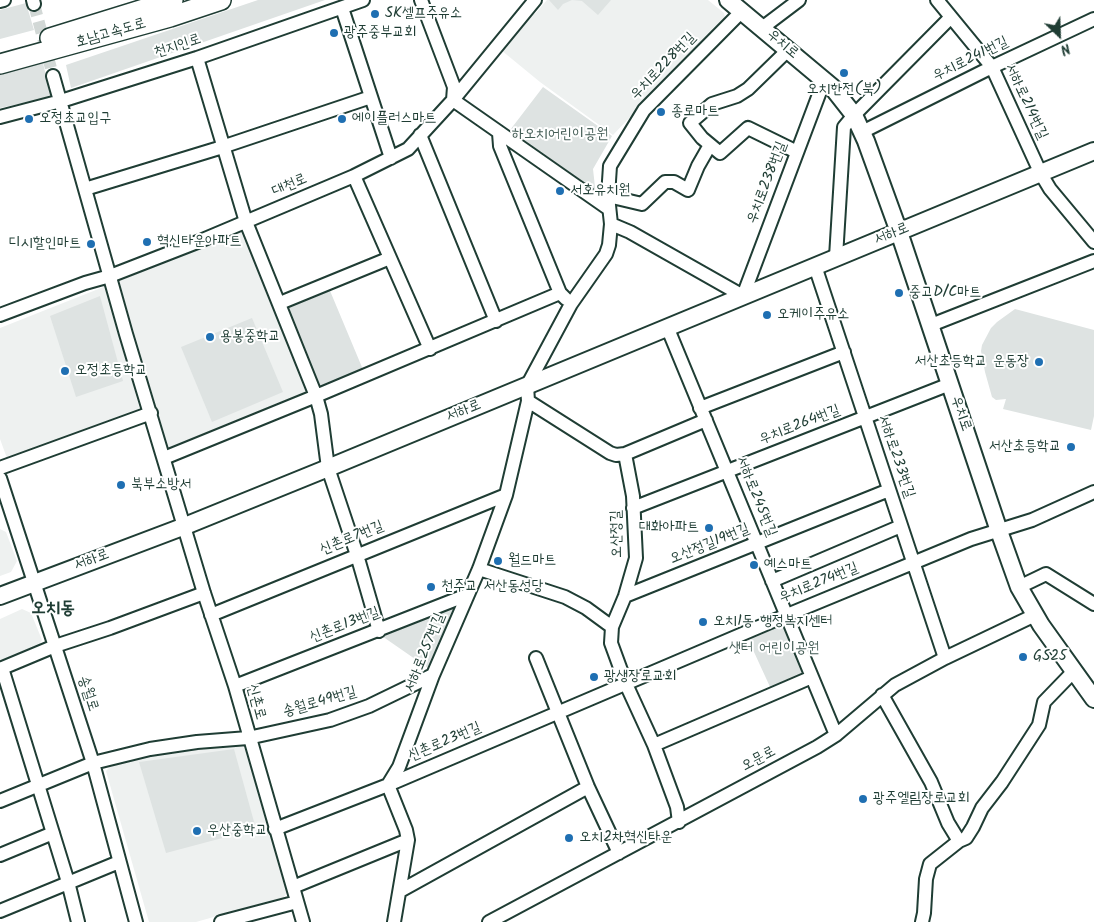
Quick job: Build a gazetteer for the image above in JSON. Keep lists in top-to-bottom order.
{
  "streets": {
    "highway": ["호남고속도로"],
    "main road": ["우치로", "서하로"],
    "street": [
      "천지인로",
      "우치로241번길",
      "우치로228번길",
      "서하로214번길",
      "우치로238번길",
      "대천로",
      "우치로264번길",
      "서하로233번길",
      "서하로245번길",
      "오산정길",
      "신촌로7번길",
      "오산정길19번길",
      "우치로274번길",
      "신촌로13번길",
      "서하로257번길",
      "송월로",
      "신촌로",
      "송월로49번길",
      "신촌로23번길",
      "오문로"
    ]
  },
  "crossings": [
    ["우치로", "우치로241번길"],
    ["우치로", "우치로228번길"],
    ["우치로", "우치로238번길"],
    ["우치로", "서하로"],
    ["우치로", "우치로264번길"],
    ["우치로", "우치로274번길"],
    ["우치로", "오문로"],
    ["우치로241번길", "서하로214번길"],
    ["우치로228번길", "서하로"],
    ["우치로228번길", "서하로257번길"],
    ["서하로214번길", "서하로"],
    ["우치로238번길", "서하로"],
    ["서하로", "서하로233번길"],
    ["서하로", "서하로245번길"],
    ["서하로", "서하로257번길"],
    ["서하로", "송월로"],
    ["서하로", "신촌로"],
    ["우치로264번길", "서하로233번길"],
    ["우치로264번길", "서하로245번길"],
    ["우치로264번길", "오산정길"],
    ["서하로233번길", "오산정길19번길"],
    ["서하로233번길", "우치로274번길"],
    ["서하로233번길", "오문로"],
    ["서하로245번길", "오산정길19번길"],
    ["서하로245번길", "우치로274번길"],
    ["서하로245번길", "오문로"],
    ["오산정길", "오산정길19번길"],
    ["오산정길", "우치로274번길"],
    ["오산정길", "신촌로23번길"],
    ["오산정길", "오문로"],
    ["신촌로7번길", "서하로257번길"],
    ["신촌로7번길", "신촌로"],
    ["우치로274번길", "신촌로23번길"],
    ["신촌로13번길", "서하로257번길"],
    ["신촌로13번길", "신촌로"],
    ["서하로257번길", "송월로49번길"],
    ["서하로257번길", "신촌로23번길"],
    ["송월로", "송월로49번길"],
    ["신촌로", "송월로49번길"],
    ["신촌로", "신촌로23번길"]
  ],
  "districts": ["오치동"],
  "parks": ["하오치어린이공원", "샛터 어린이공원"],
  "places": [
    "SK셀프주유소",
    "광주중부교회",
    "오치한전(북)",
    "종로마트",
    "오정초교입구",
    "에이플러스마트",
    "서호유치원",
    "혁신타운아파트",
    "디시할인마트",
    "중고D/C마트",
    "오케이주유소",
    "용봉중학교",
    "서산초등학교 운동장",
    "오정초등학교",
    "서산초등학교",
    "북부소방서",
    "대화아파트",
    "월드마트",
    "예스마트",
    "천주교 서산동성당",
    "오치1동 행정복지센터",
    "GS25",
    "광생장로교회",
    "광주엘림장로교회",
    "우산중학교",
    "오치2차혁신타운"
  ],
  "north": "bottom right"
}
